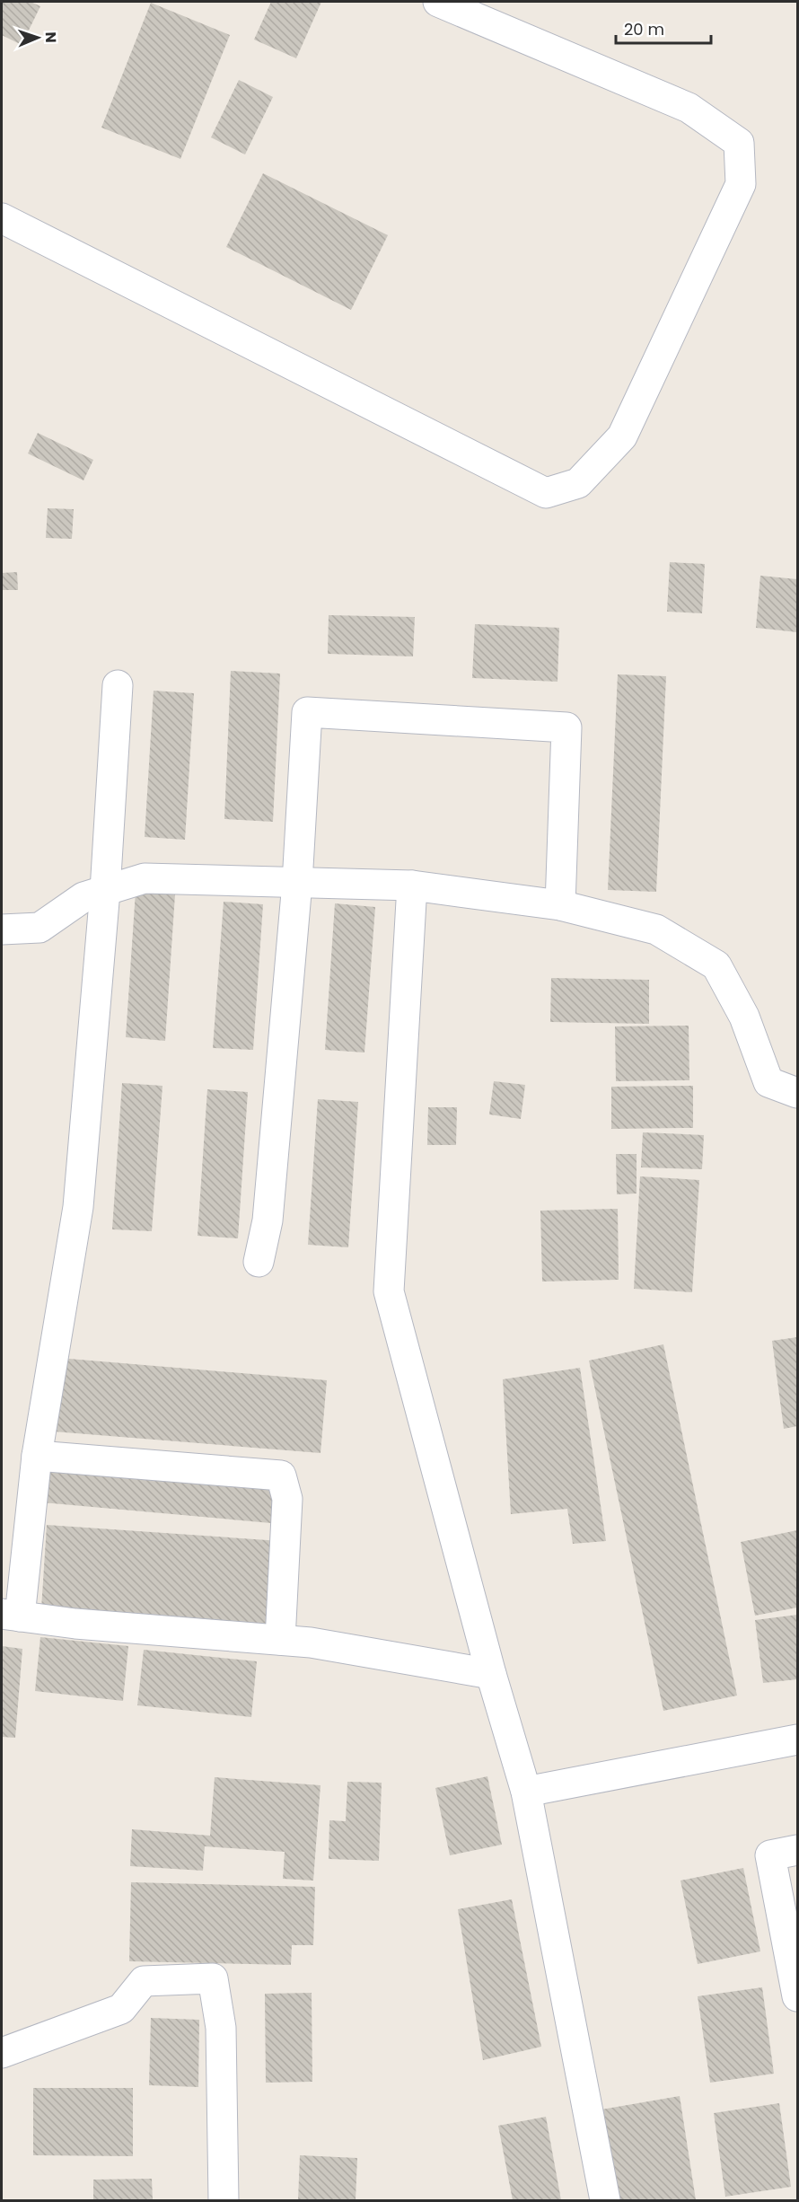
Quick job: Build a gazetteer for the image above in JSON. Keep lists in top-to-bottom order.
{
  "scale_bar": "20 m",
  "north": "right"
}
